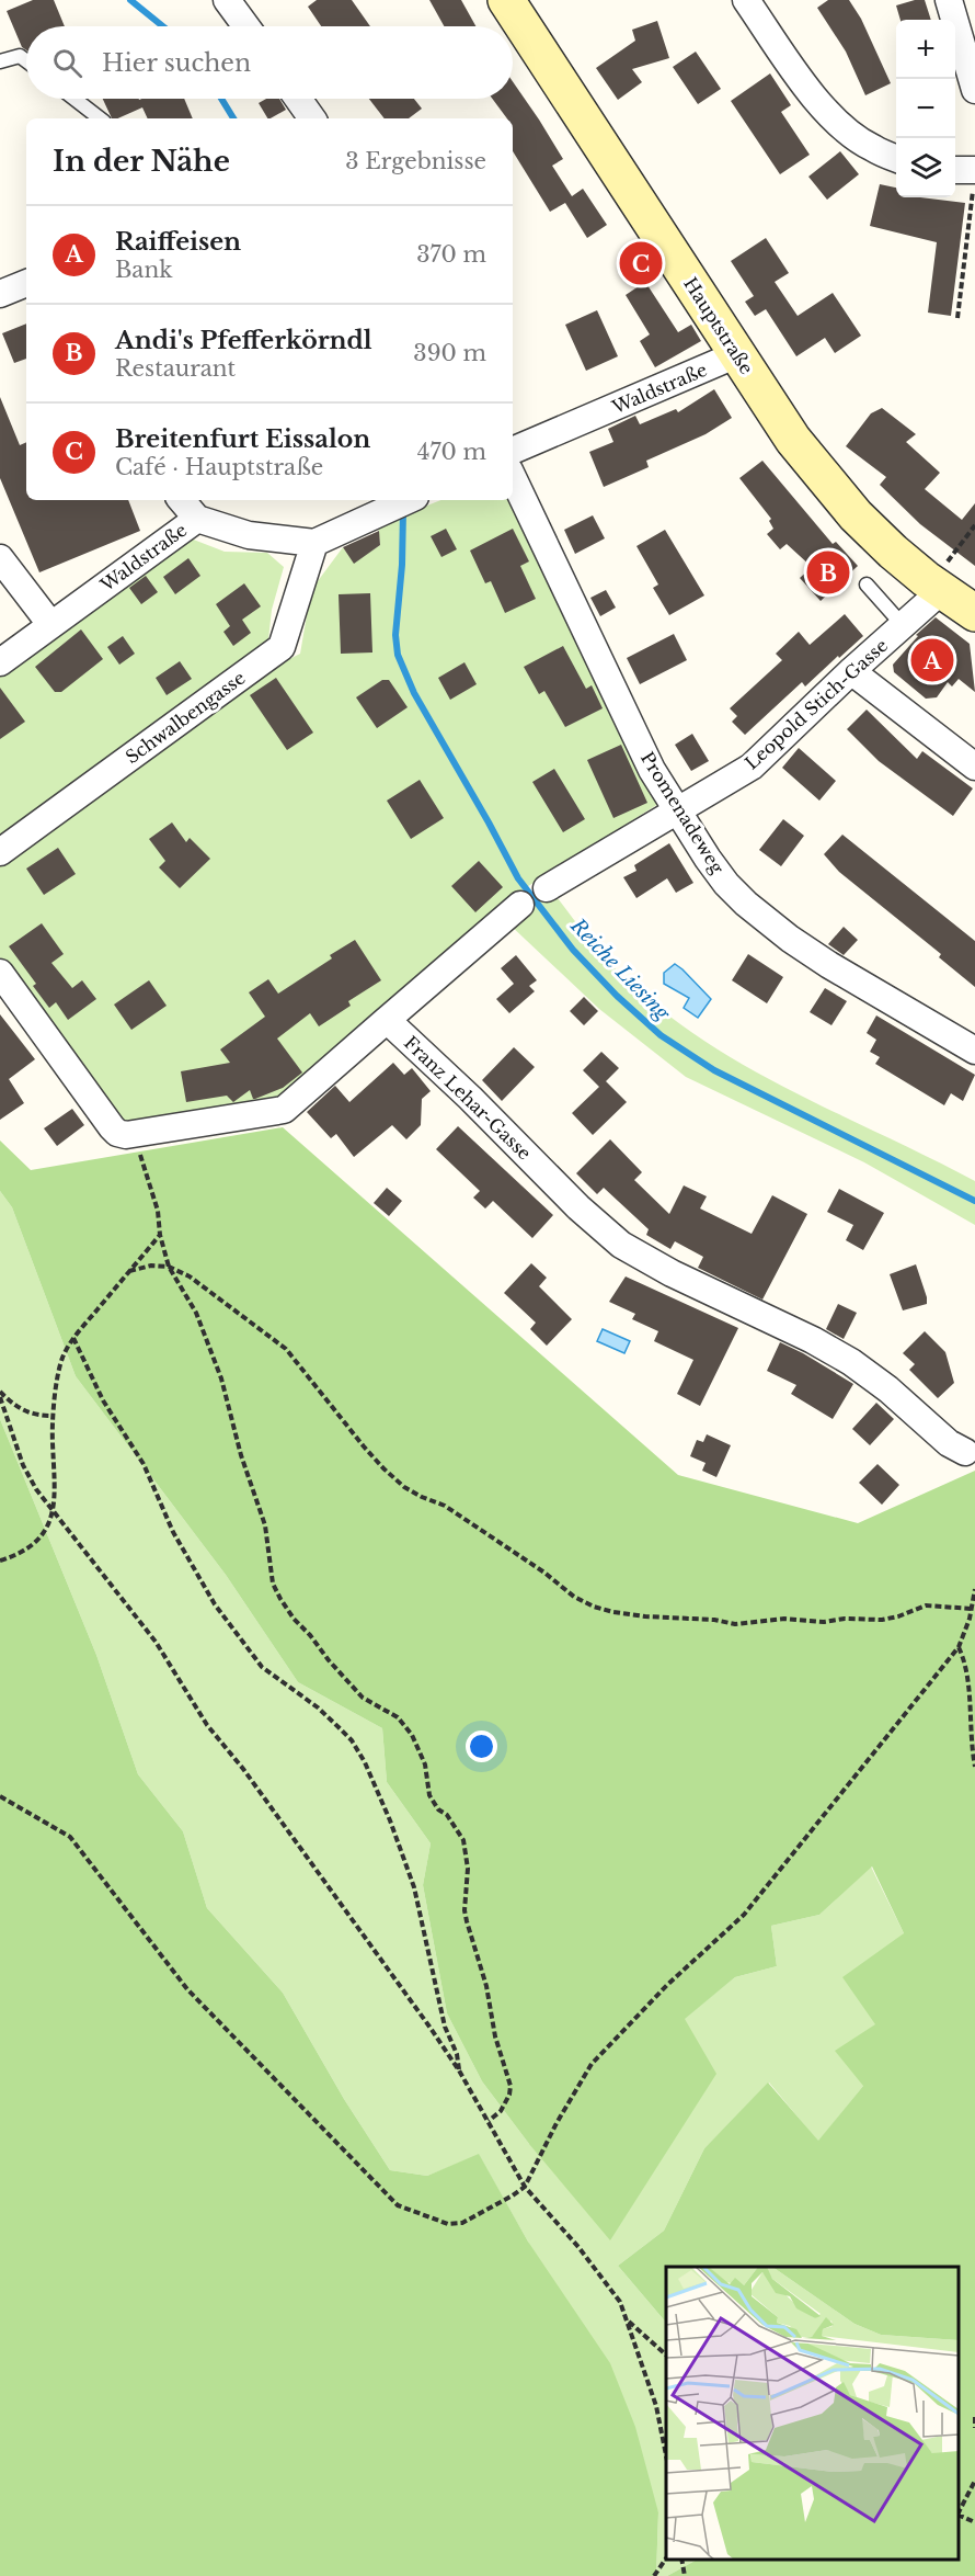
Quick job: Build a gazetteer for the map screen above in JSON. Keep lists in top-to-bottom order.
{
  "streets": {
    "main road": ["Hauptstraße"],
    "street": [
      "Waldstraße",
      "Leopold Stich-Gasse",
      "Schwalbengasse",
      "Promenadeweg",
      "Franz Lehar-Gasse"
    ]
  },
  "crossings": [
    ["Hauptstraße", "Waldstraße"],
    ["Hauptstraße", "Leopold Stich-Gasse"],
    ["Waldstraße", "Schwalbengasse"],
    ["Leopold Stich-Gasse", "Promenadeweg"]
  ],
  "water": ["Reiche Liesing"],
  "page": {
    "map_buttons": ["+", "−"],
    "search": "Hier suchen",
    "heading": ["In der Nähe", "3 Ergebnisse"],
    "list": [
      {
        "mark": "A",
        "name": "Raiffeisen",
        "note": "Bank",
        "value": "370 m"
      },
      {
        "mark": "B",
        "name": "Andi's Pfefferkörndl",
        "note": "Restaurant",
        "value": "390 m"
      },
      {
        "mark": "C",
        "name": "Breitenfurt Eissalon",
        "note": "Café · Hauptstraße",
        "value": "470 m"
      }
    ],
    "pins": ["C", "B", "A"]
  }
}
